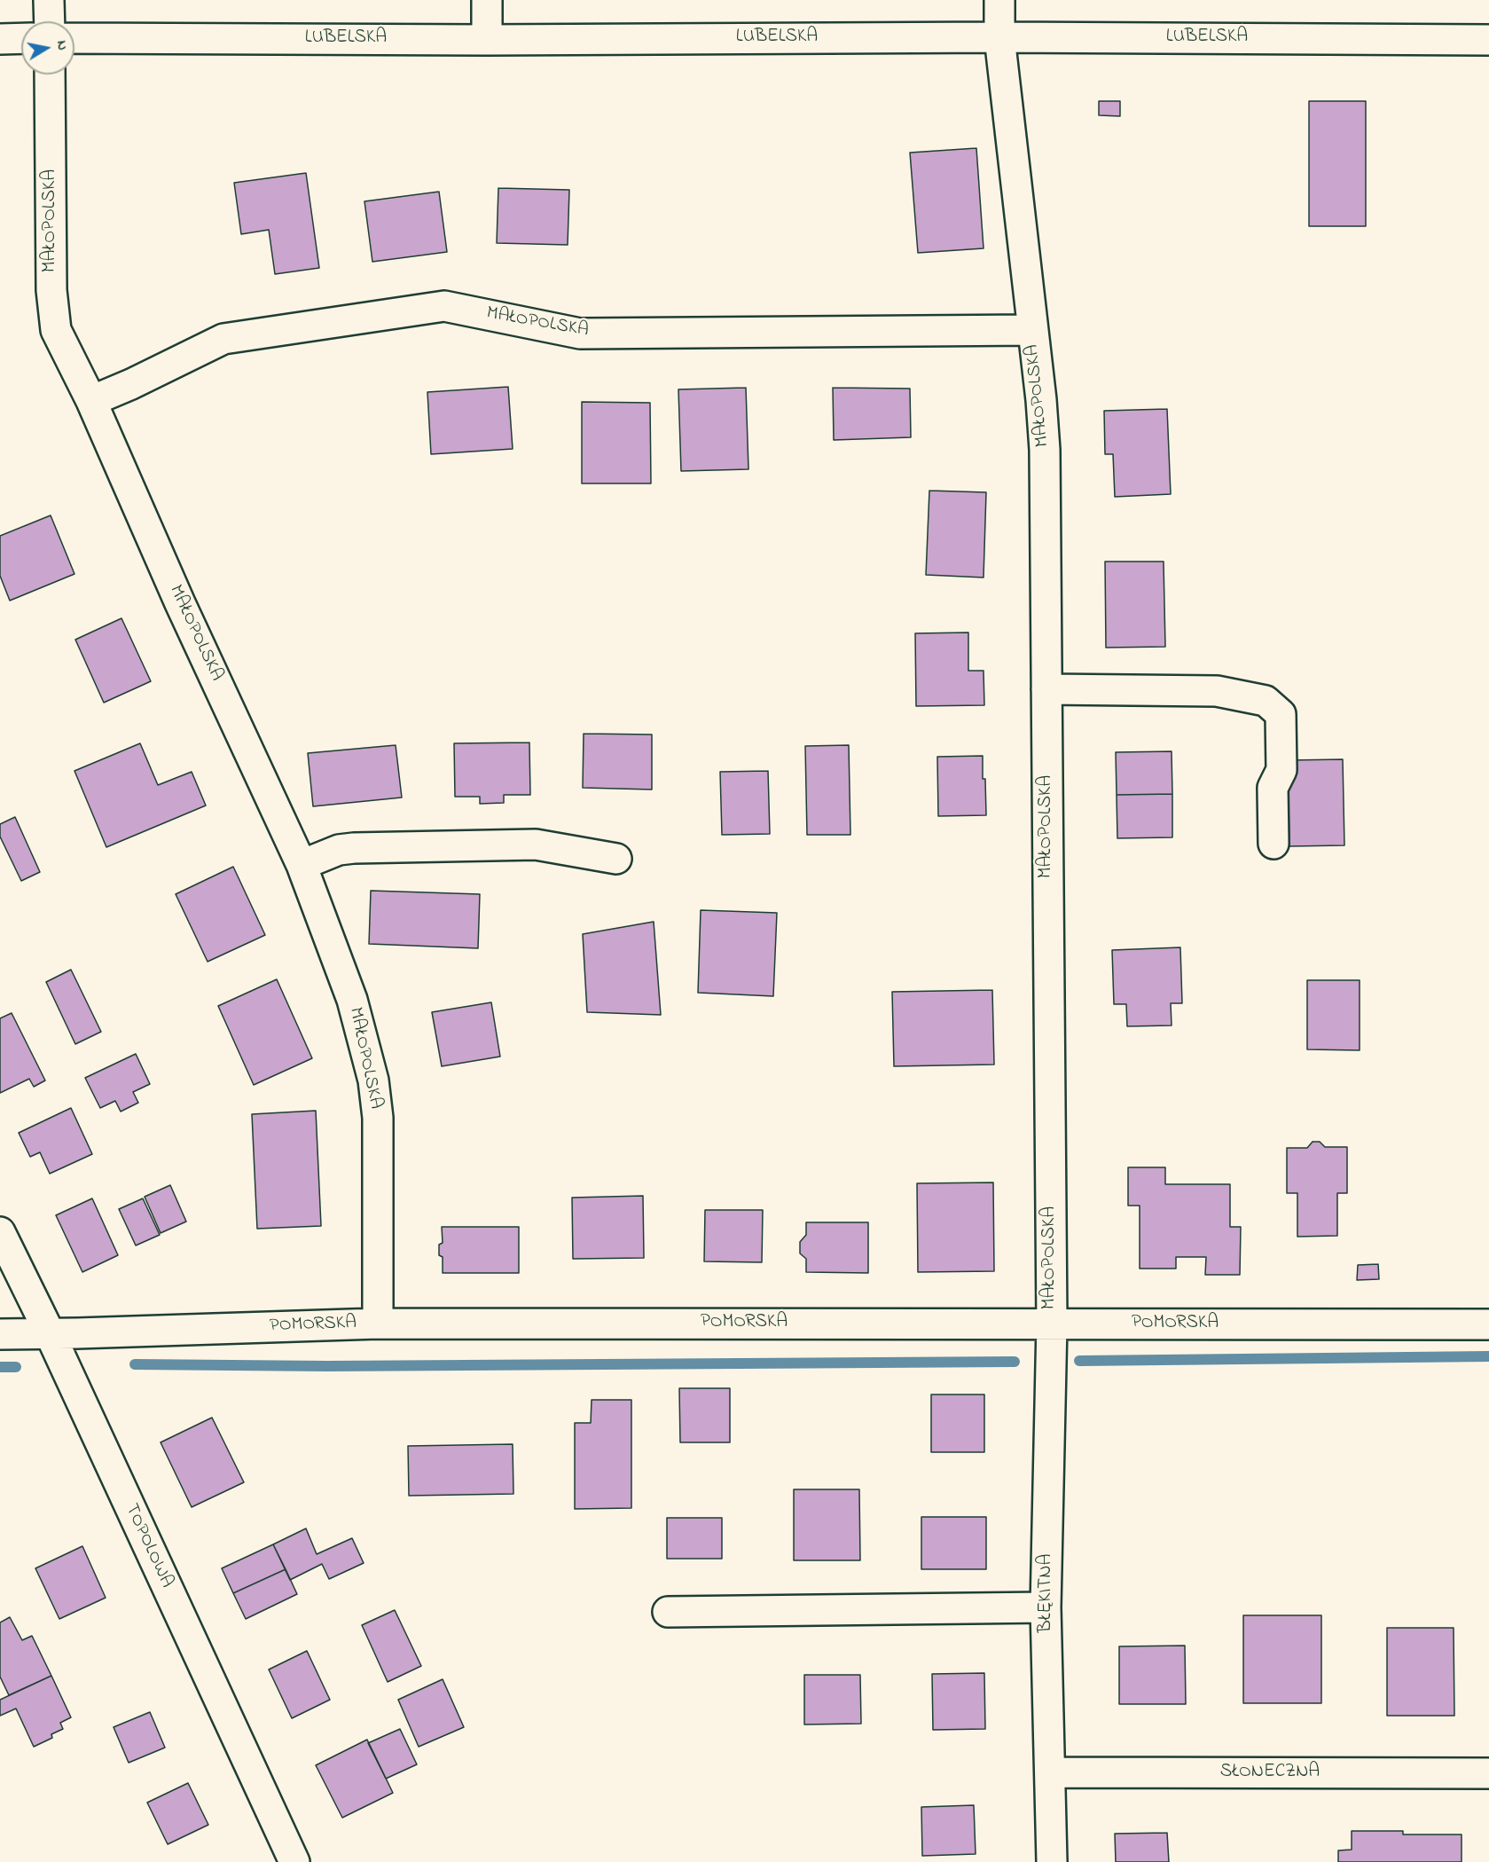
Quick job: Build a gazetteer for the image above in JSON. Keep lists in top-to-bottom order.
{
  "streets": {
    "street": [
      "LUBELSKA",
      "MAŁOPOLSKA",
      "POMORSKA",
      "TOPOLOWA",
      "BŁĘKITNA",
      "SŁONECZNA"
    ]
  },
  "crossings": [
    ["LUBELSKA", "MAŁOPOLSKA"],
    ["MAŁOPOLSKA", "POMORSKA"],
    ["MAŁOPOLSKA", "BŁĘKITNA"],
    ["POMORSKA", "TOPOLOWA"],
    ["POMORSKA", "BŁĘKITNA"],
    ["BŁĘKITNA", "SŁONECZNA"]
  ],
  "north": "right"
}
